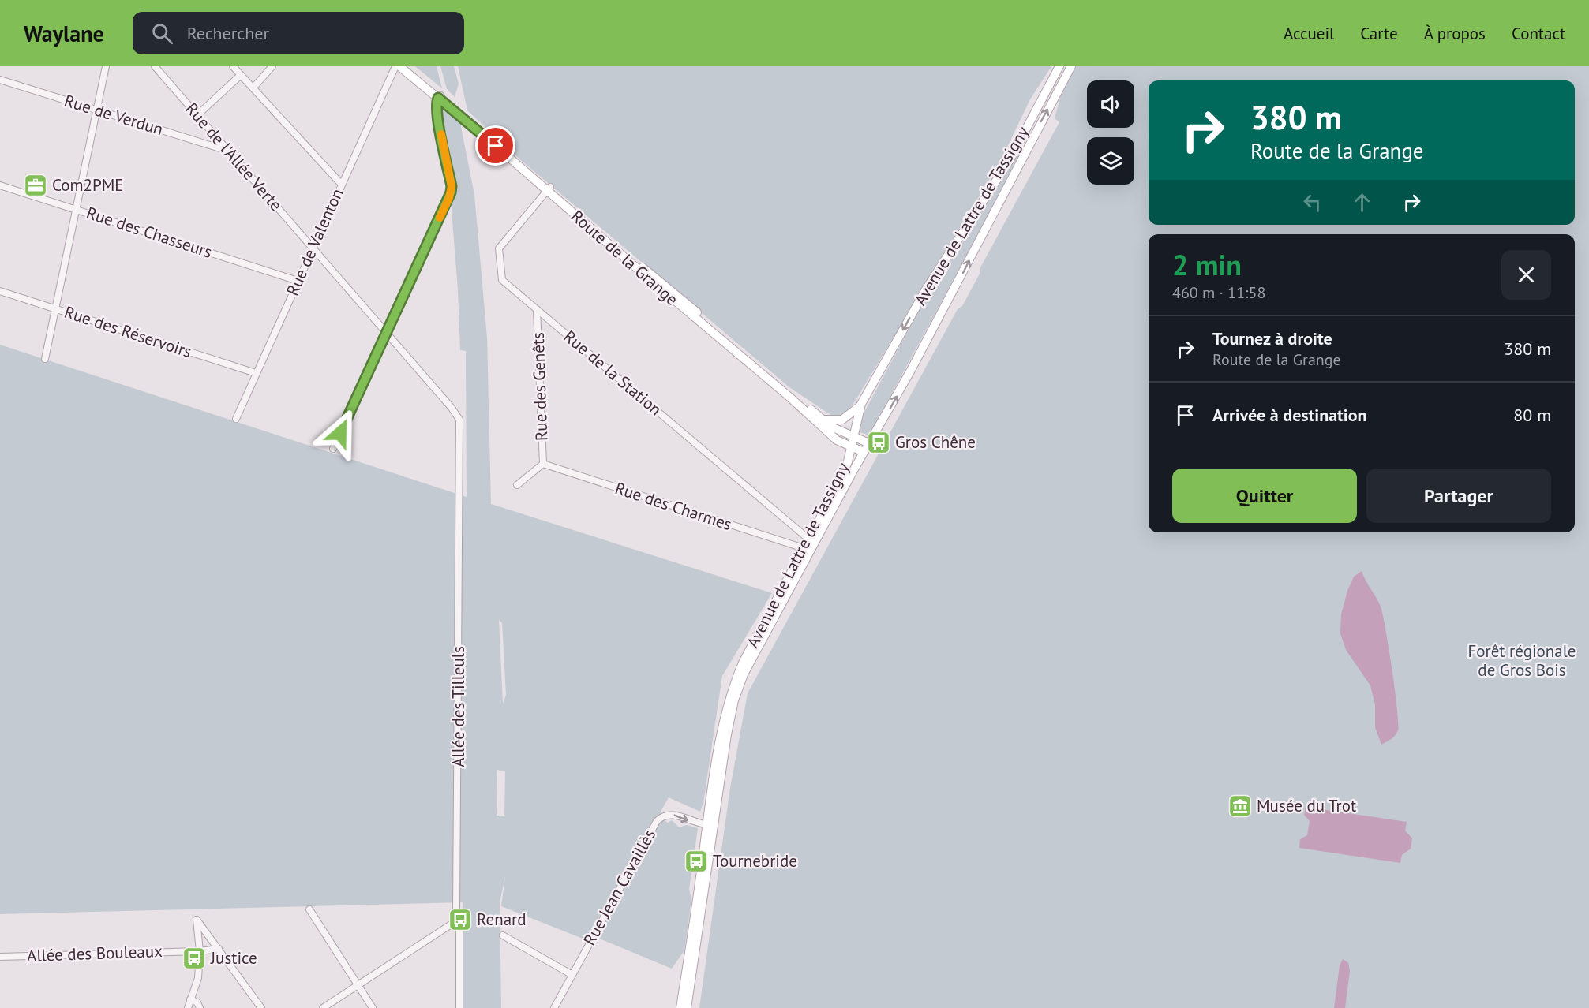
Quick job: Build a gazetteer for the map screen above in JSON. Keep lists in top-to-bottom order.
{
  "streets": {
    "main road": ["Avenue de Lattre de Tassigny", "Route de la Grange"],
    "street": [
      "Rue de Verdun",
      "Rue de l'Allée Verte",
      "Rue des Chasseurs",
      "Rue de Valenton",
      "Rue des Réservoirs",
      "Rue de la Station",
      "Rue des Genêts",
      "Rue des Charmes",
      "Allée des Tilleuls",
      "Rue Jean Cavaillès",
      "Allée des Bouleaux"
    ]
  },
  "crossings": [
    ["Rue de Verdun", "Rue de l'Allée Verte"],
    ["Rue de l'Allée Verte", "Rue de Valenton"],
    ["Rue de l'Allée Verte", "Allée des Tilleuls"],
    ["Avenue de Lattre de Tassigny", "Route de la Grange"],
    ["Avenue de Lattre de Tassigny", "Rue de la Station"],
    ["Avenue de Lattre de Tassigny", "Rue des Charmes"],
    ["Avenue de Lattre de Tassigny", "Rue Jean Cavaillès"],
    ["Rue des Chasseurs", "Rue de Valenton"],
    ["Rue de Valenton", "Rue des Réservoirs"],
    ["Route de la Grange", "Rue de la Station"],
    ["Rue de la Station", "Rue des Genêts"],
    ["Rue des Genêts", "Rue des Charmes"]
  ],
  "one_way": ["Rue Jean Cavaillès"],
  "parks": ["Forêt régionale de Gros Bois"],
  "places": {
    "office": ["Com2PME"],
    "bus stop": [
      "Gros Chêne",
      "Tournebride",
      "Renard",
      "Justice"
    ],
    "museum": ["Musée du Trot"]
  },
  "page": {
    "header": "Waylane",
    "search": "Rechercher",
    "nav": [
      "Accueil",
      "Carte",
      "À propos",
      "Contact"
    ],
    "turn": ["380 m", "Route de la Grange"],
    "heading": ["2 min", "460 m · 11:58"],
    "list": [
      {
        "name": "Tournez à droite",
        "note": "Route de la Grange",
        "value": "380 m"
      },
      {
        "name": "Arrivée à destination",
        "value": "80 m"
      }
    ],
    "buttons": ["Quitter", "Partager"]
  }
}
